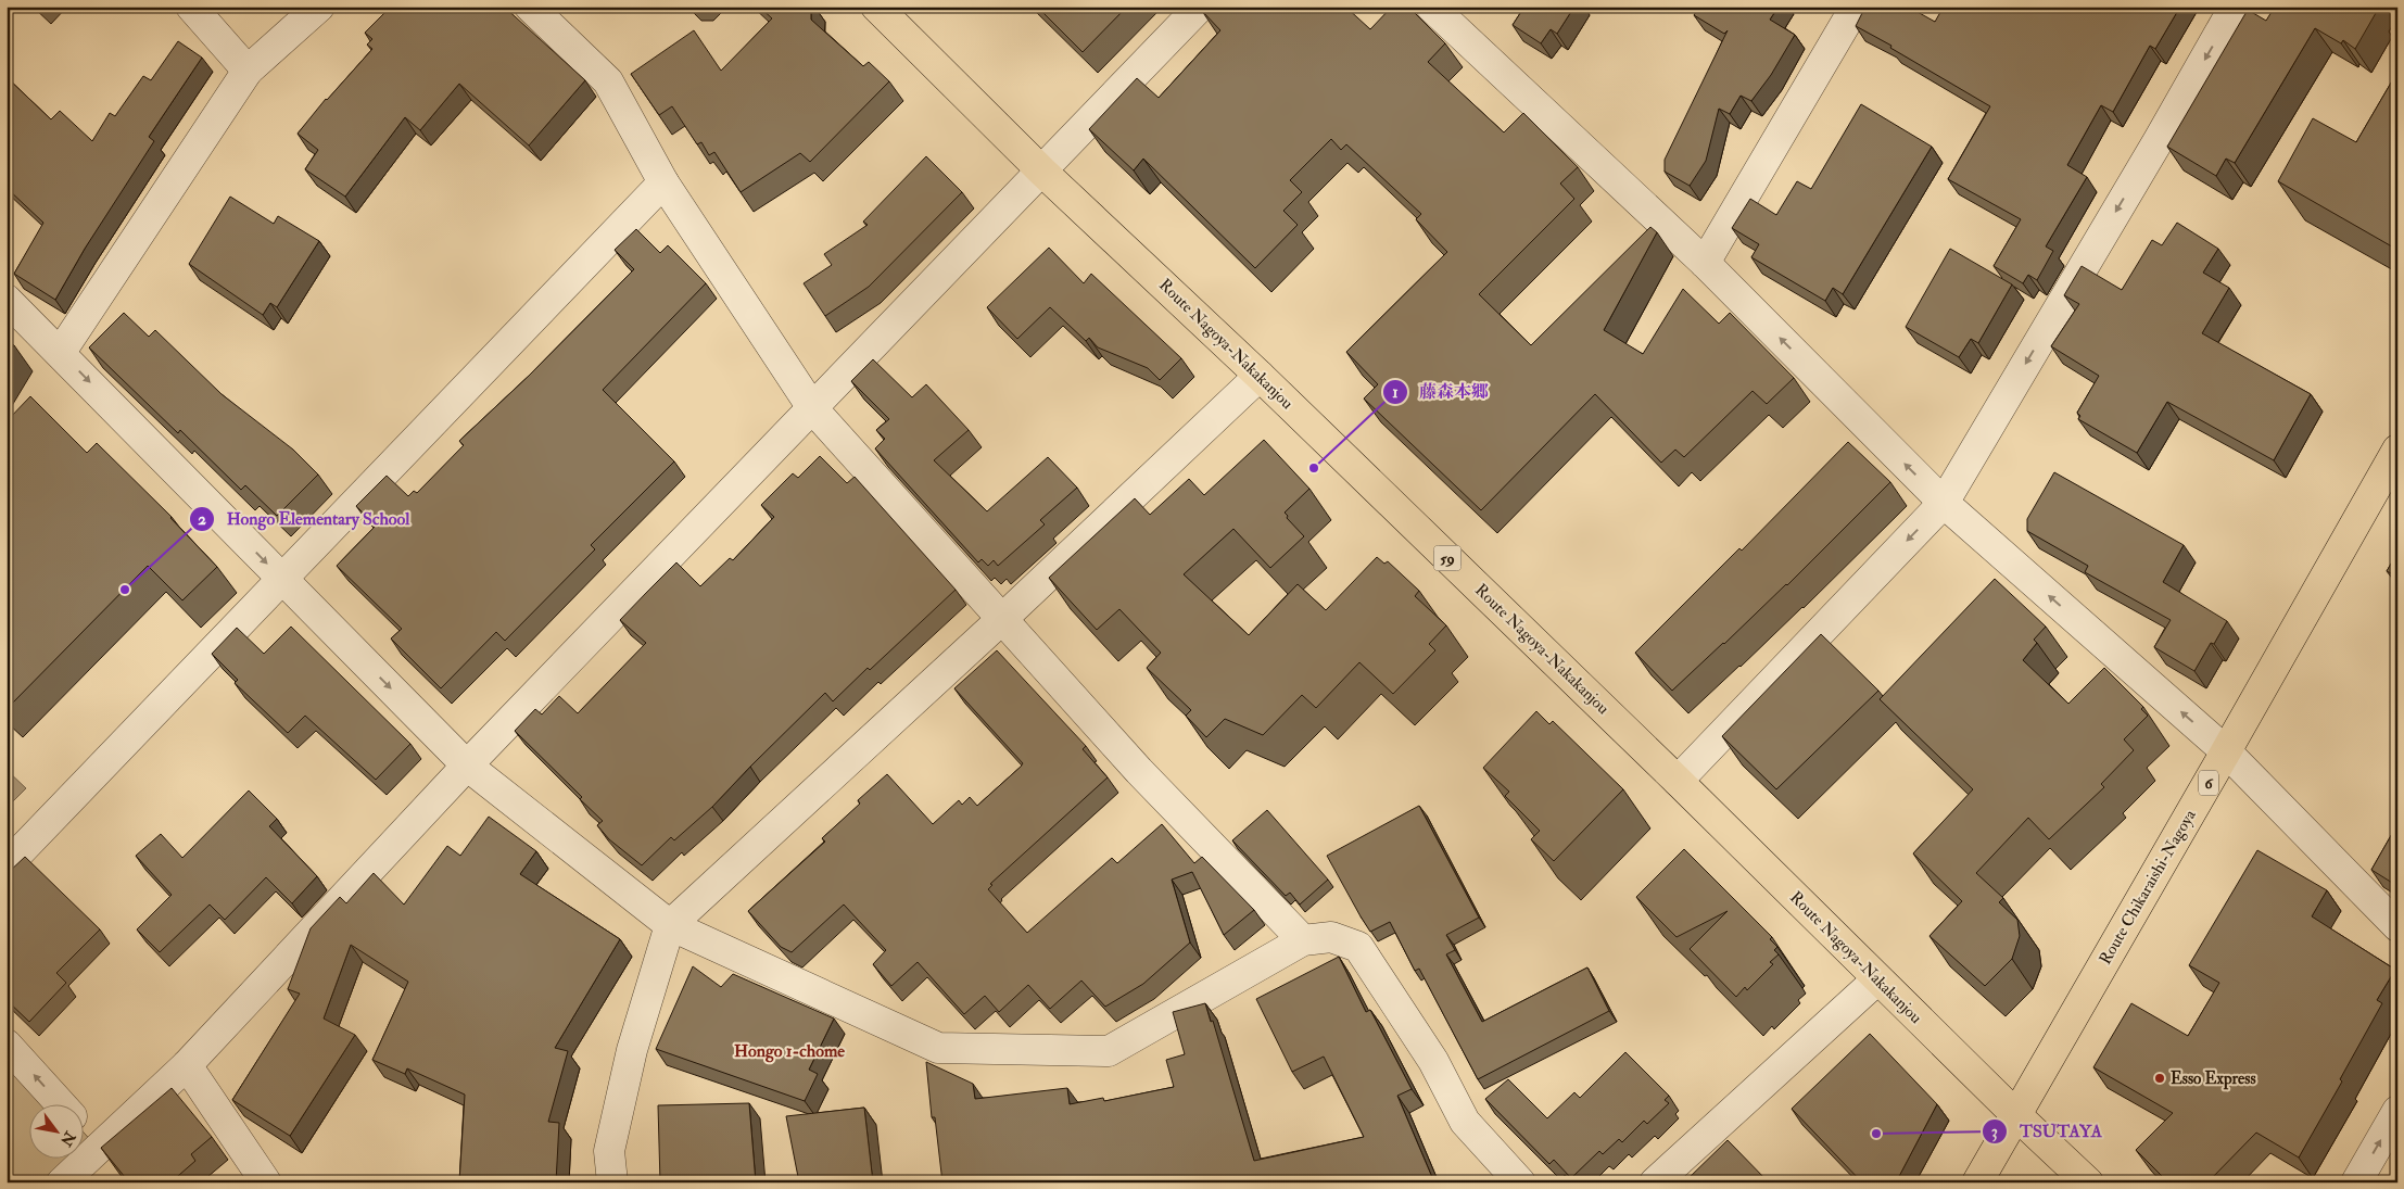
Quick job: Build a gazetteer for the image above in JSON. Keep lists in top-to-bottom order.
{
  "streets": {
    "main road": [
      "Route Nagoya-Nakakanjou",
      "59",
      "6",
      "Route Chikaraishi-Nagoya"
    ]
  },
  "crossings": [
    ["Route Nagoya-Nakakanjou", "Route Chikaraishi-Nagoya"]
  ],
  "districts": ["Hongo 1-chome"],
  "places": [
    "藤森本郷",
    "Hongo Elementary School",
    "Esso Express",
    "TSUTAYA"
  ],
  "north": "bottom right"
}
